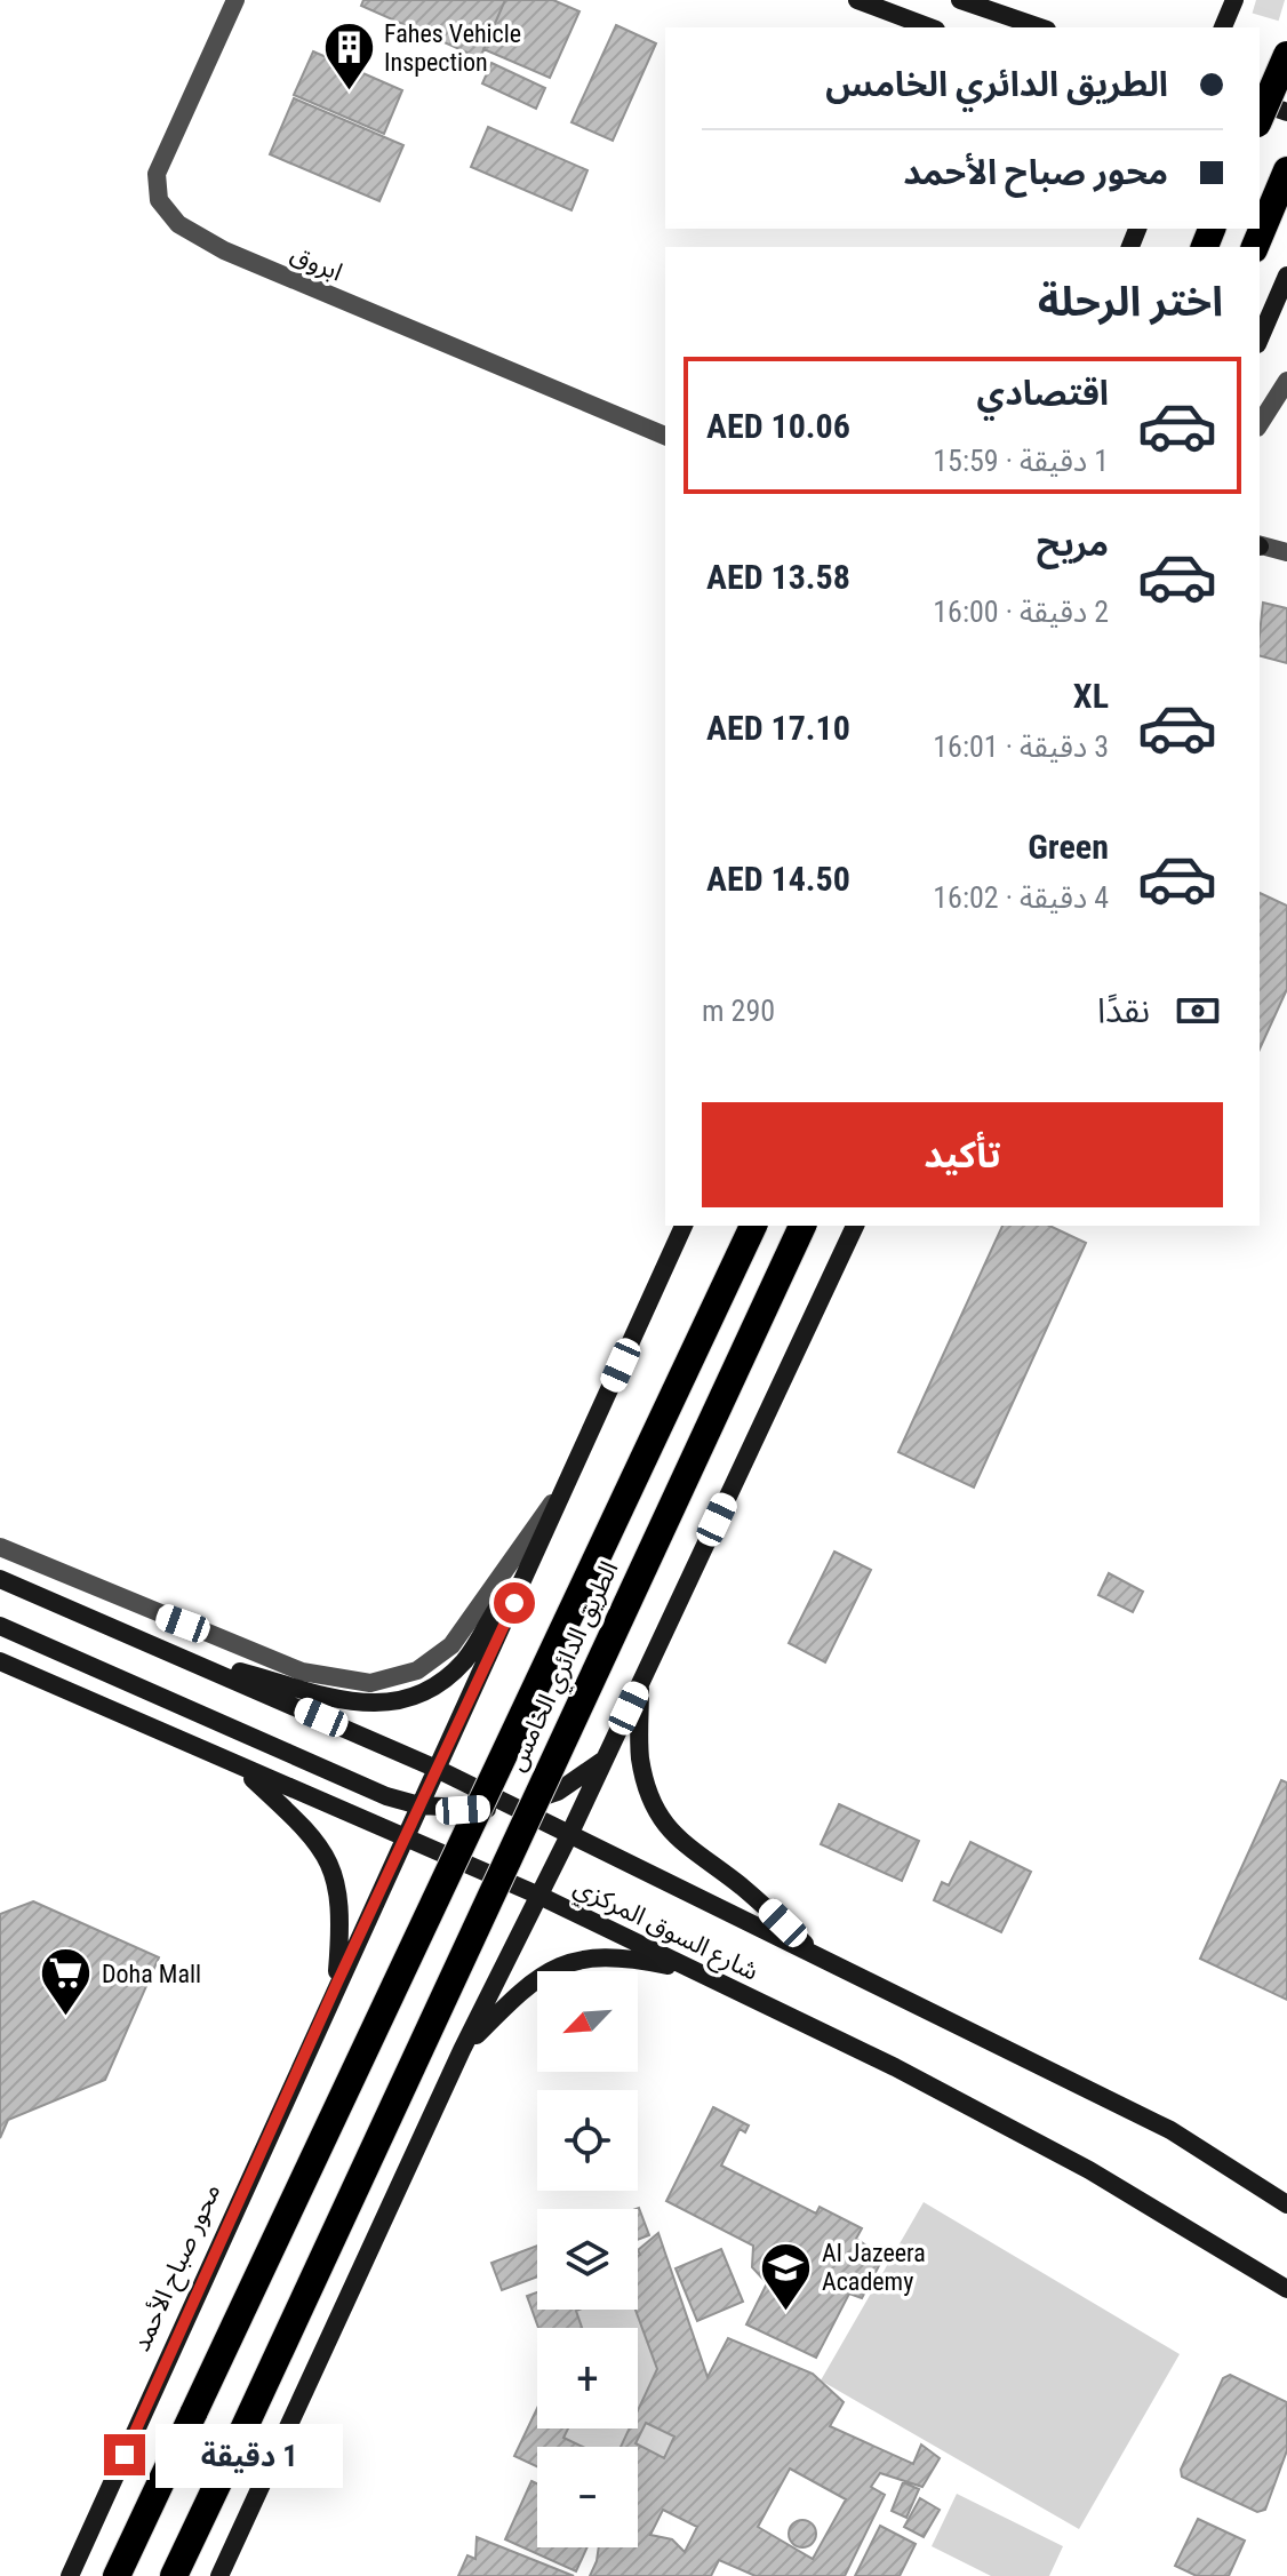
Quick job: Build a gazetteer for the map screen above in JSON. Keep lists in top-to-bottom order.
{
  "streets": {
    "highway": ["الطريق الدائري الخامس"],
    "main road": ["شارع السوق المركزي", "محور صباح الأحمد"],
    "street": ["ابروق"]
  },
  "places": {
    "building": ["Fahes Vehicle Inspection"],
    "supermarket": ["Doha Mall"],
    "school or university": ["Al Jazeera Academy"]
  },
  "north": "bottom left",
  "page": {
    "banner": ["الطريق الدائري الخامس", "محور صباح الأحمد"],
    "heading": "اختر الرحلة",
    "list": [
      {
        "name": "اقتصادي",
        "note": "1 دقيقة · 15:59",
        "value": "AED 10.06"
      },
      {
        "name": "مريح",
        "note": "2 دقيقة · 16:00",
        "value": "AED 13.58"
      },
      {
        "name": "XL",
        "note": "3 دقيقة · 16:01",
        "value": "AED 17.10"
      },
      {
        "name": "Green",
        "note": "4 دقيقة · 16:02",
        "value": "AED 14.50"
      }
    ],
    "pay": ["نقدًا", "290 m"],
    "buttons": "تأكيد",
    "map_buttons": ["+", "−"],
    "bubble": "1 دقيقة"
  }
}
